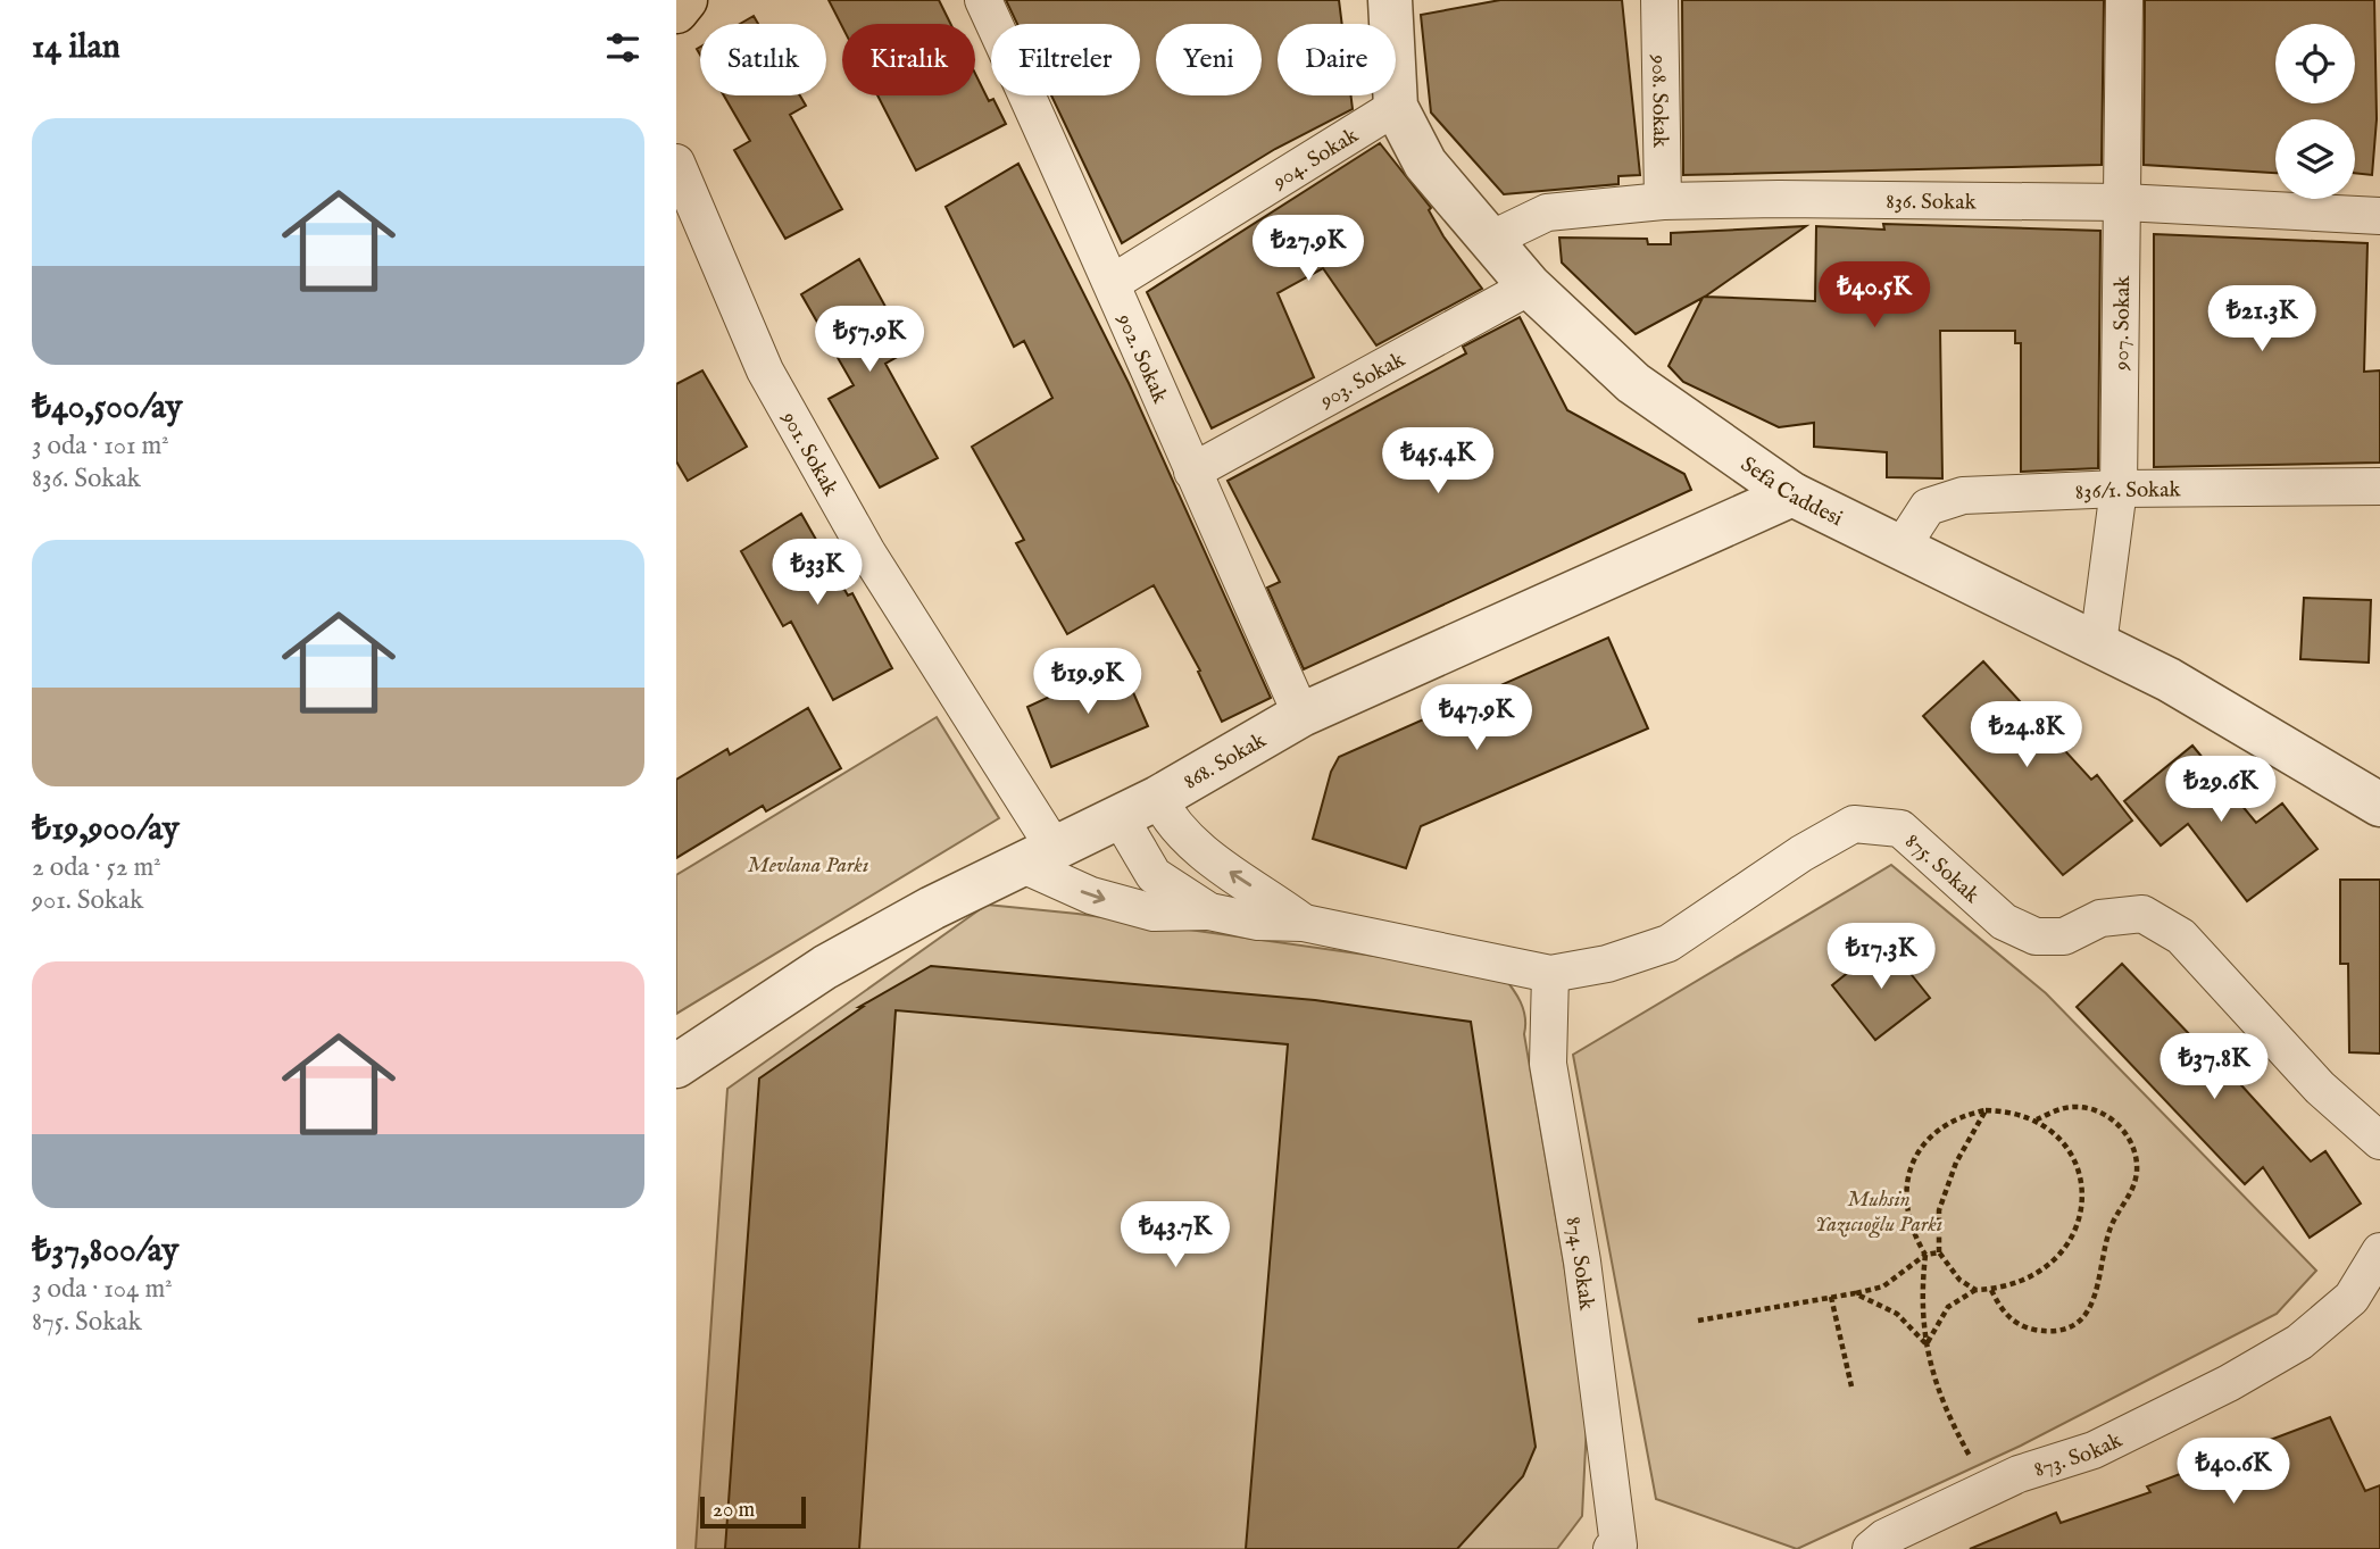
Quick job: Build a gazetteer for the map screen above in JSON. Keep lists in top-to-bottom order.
{
  "streets": {
    "street": [
      "908. Sokak",
      "904. Sokak",
      "836. Sokak",
      "907. Sokak",
      "902. Sokak",
      "903. Sokak",
      "901. Sokak",
      "836/1. Sokak",
      "Sefa Caddesi",
      "868. Sokak",
      "875. Sokak",
      "874. Sokak",
      "873. Sokak"
    ]
  },
  "crossings": [
    ["908. Sokak", "836. Sokak"],
    ["904. Sokak", "902. Sokak"],
    ["904. Sokak", "Sefa Caddesi"],
    ["836. Sokak", "907. Sokak"],
    ["836. Sokak", "Sefa Caddesi"],
    ["907. Sokak", "836/1. Sokak"],
    ["907. Sokak", "Sefa Caddesi"],
    ["902. Sokak", "903. Sokak"],
    ["902. Sokak", "868. Sokak"],
    ["903. Sokak", "Sefa Caddesi"],
    ["901. Sokak", "868. Sokak"],
    ["836/1. Sokak", "Sefa Caddesi"],
    ["Sefa Caddesi", "868. Sokak"],
    ["875. Sokak", "874. Sokak"]
  ],
  "parks": ["Mevlana Parkı", "Muhsin Yazıcıoğlu Parkı"],
  "scale_bar": "20 m",
  "page": {
    "heading": "14 ilan",
    "chip": [
      "Satılık",
      "Kiralık",
      "Filtreler",
      "Yeni",
      "Daire"
    ],
    "list": [
      {
        "name": "₺40,500/ay",
        "note": "3 oda · 101 m² · 836. Sokak"
      },
      {
        "name": "₺19,900/ay",
        "note": "2 oda · 52 m² · 901. Sokak"
      },
      {
        "name": "₺37,800/ay",
        "note": "3 oda · 104 m² · 875. Sokak"
      }
    ],
    "price": [
      "₺27.9K",
      "₺40.5K",
      "₺21.3K",
      "₺57.9K",
      "₺45.4K",
      "₺33K",
      "₺19.9K",
      "₺47.9K",
      "₺24.8K",
      "₺29.6K",
      "₺17.3K",
      "₺37.8K",
      "₺43.7K",
      "₺40.6K"
    ],
    "scale": "20 m"
  }
}
